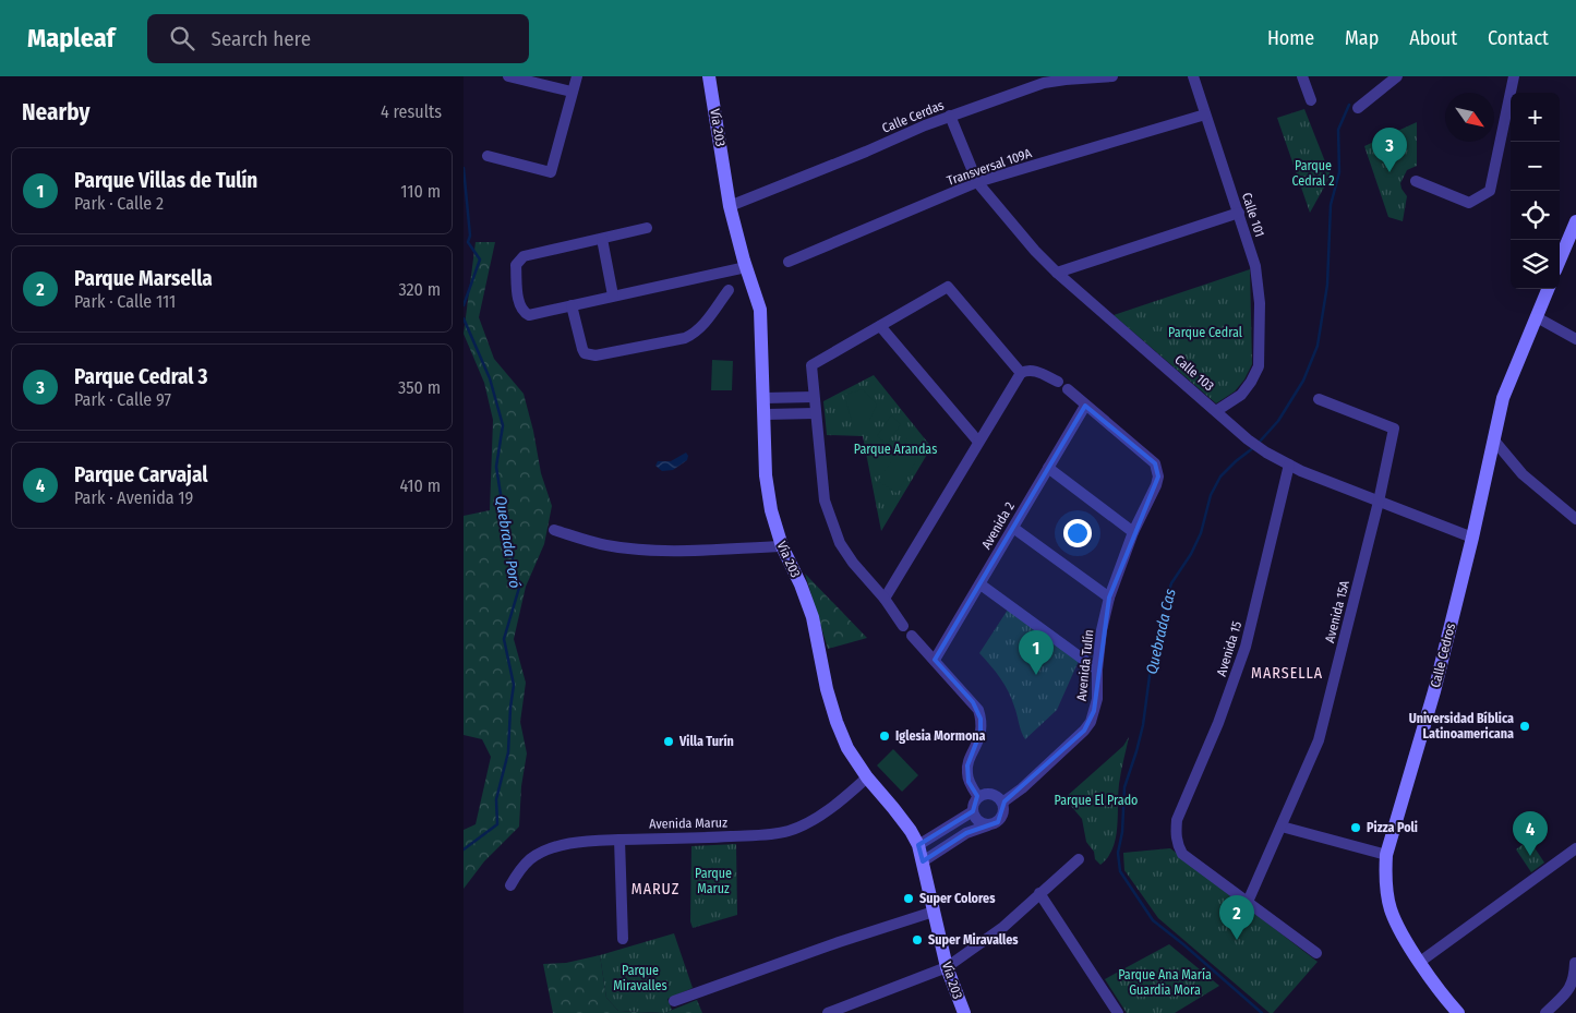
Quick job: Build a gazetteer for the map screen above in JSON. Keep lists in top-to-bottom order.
{
  "streets": {
    "main road": ["Vía 203", "Calle Cedros"],
    "street": [
      "Calle Cerdas",
      "Transversal 109A",
      "Calle 101",
      "Calle 103",
      "Avenida 2",
      "Avenida 15A",
      "Avenida 15",
      "Avenida Tulín",
      "Avenida Maruz"
    ]
  },
  "crossings": [
    ["Calle Cerdas", "Vía 203"],
    ["Calle Cerdas", "Calle 103"],
    ["Vía 203", "Avenida Maruz"],
    ["Transversal 109A", "Calle 101"],
    ["Transversal 109A", "Calle 103"],
    ["Calle 101", "Calle 103"],
    ["Calle 103", "Avenida 15A"],
    ["Calle 103", "Avenida 15"],
    ["Calle 103", "Calle Cedros"],
    ["Avenida 2", "Avenida Tulín"],
    ["Avenida 15A", "Avenida 15"]
  ],
  "districts": ["MARSELLA", "MARUZ"],
  "water": ["Quebrada Poró", "Quebrada Cas"],
  "parks": [
    "Parque Cedral 2",
    "Parque Cedral",
    "Parque Arandas",
    "Parque El Prado",
    "Parque Maruz",
    "Parque Miravalles",
    "Parque Ana María Guardia Mora"
  ],
  "places": [
    "Universidad Bíblica Latinoamericana",
    "Iglesia Mormona",
    "Villa Turín",
    "Pizza Poli",
    "Super Colores",
    "Super Miravalles"
  ],
  "north": "bottom right",
  "page": {
    "header": "Mapleaf",
    "search": "Search here",
    "nav": [
      "Home",
      "Map",
      "About",
      "Contact"
    ],
    "heading": ["Nearby", "4 results"],
    "map_buttons": ["+", "−"],
    "pins": [
      "3",
      "1",
      "4",
      "2"
    ],
    "list": [
      {
        "mark": "1",
        "name": "Parque Villas de Tulín",
        "note": "Park · Calle 2",
        "value": "110 m"
      },
      {
        "mark": "2",
        "name": "Parque Marsella",
        "note": "Park · Calle 111",
        "value": "320 m"
      },
      {
        "mark": "3",
        "name": "Parque Cedral 3",
        "note": "Park · Calle 97",
        "value": "350 m"
      },
      {
        "mark": "4",
        "name": "Parque Carvajal",
        "note": "Park · Avenida 19",
        "value": "410 m"
      }
    ]
  }
}
